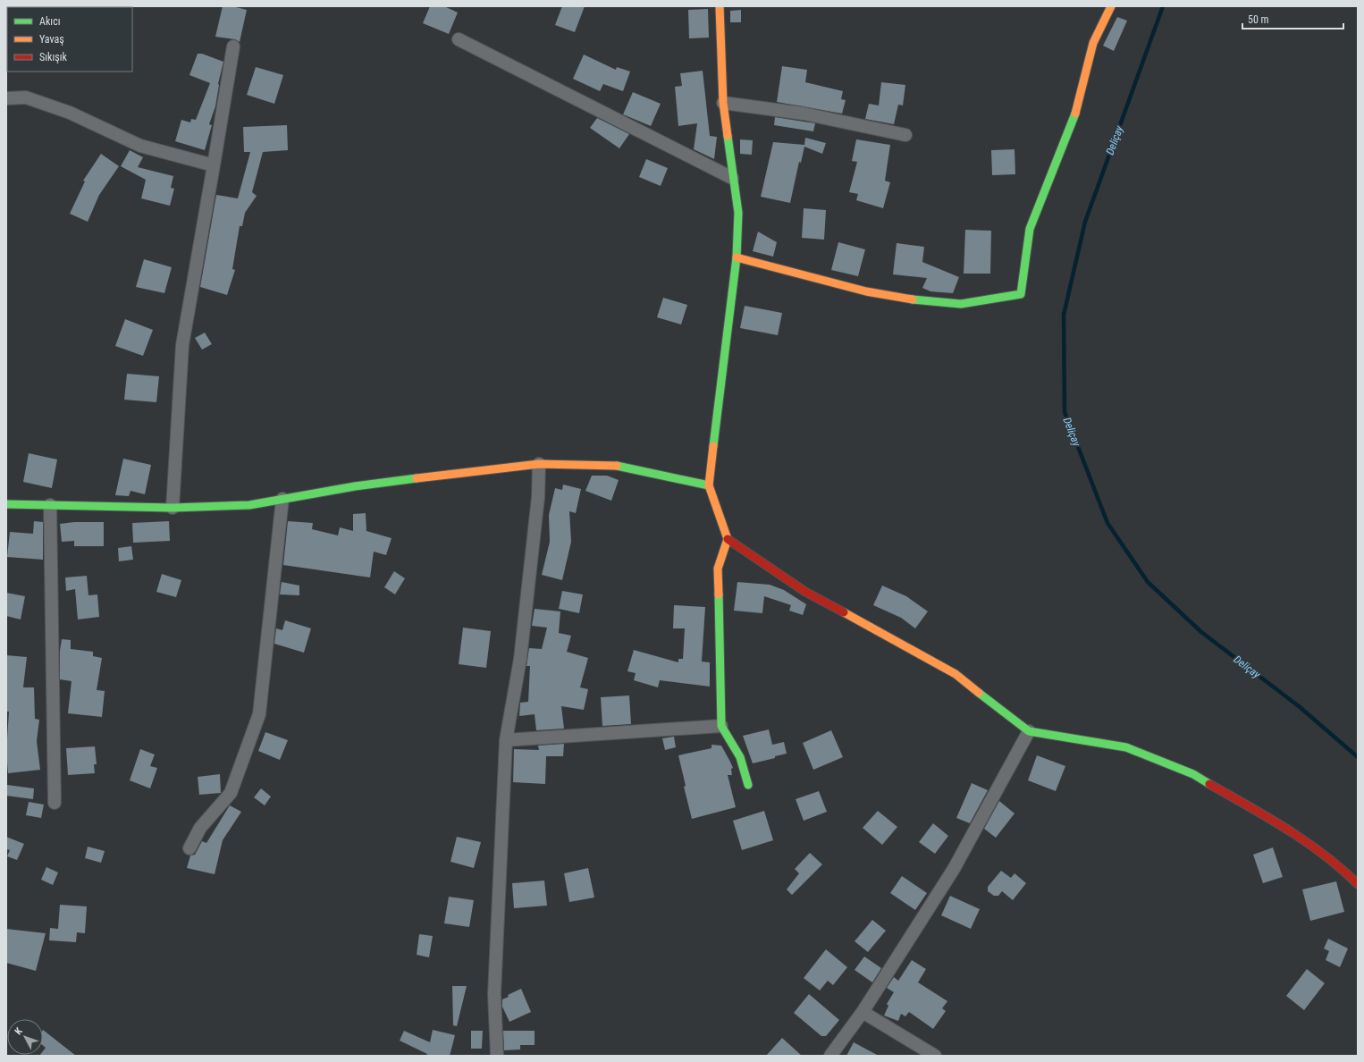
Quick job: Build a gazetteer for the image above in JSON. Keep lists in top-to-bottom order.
{
  "water": ["Deliçay"],
  "legend": ["Akıcı", "Yavaş", "Sıkışık"],
  "scale_bar": "50 m",
  "north": "top left"
}
